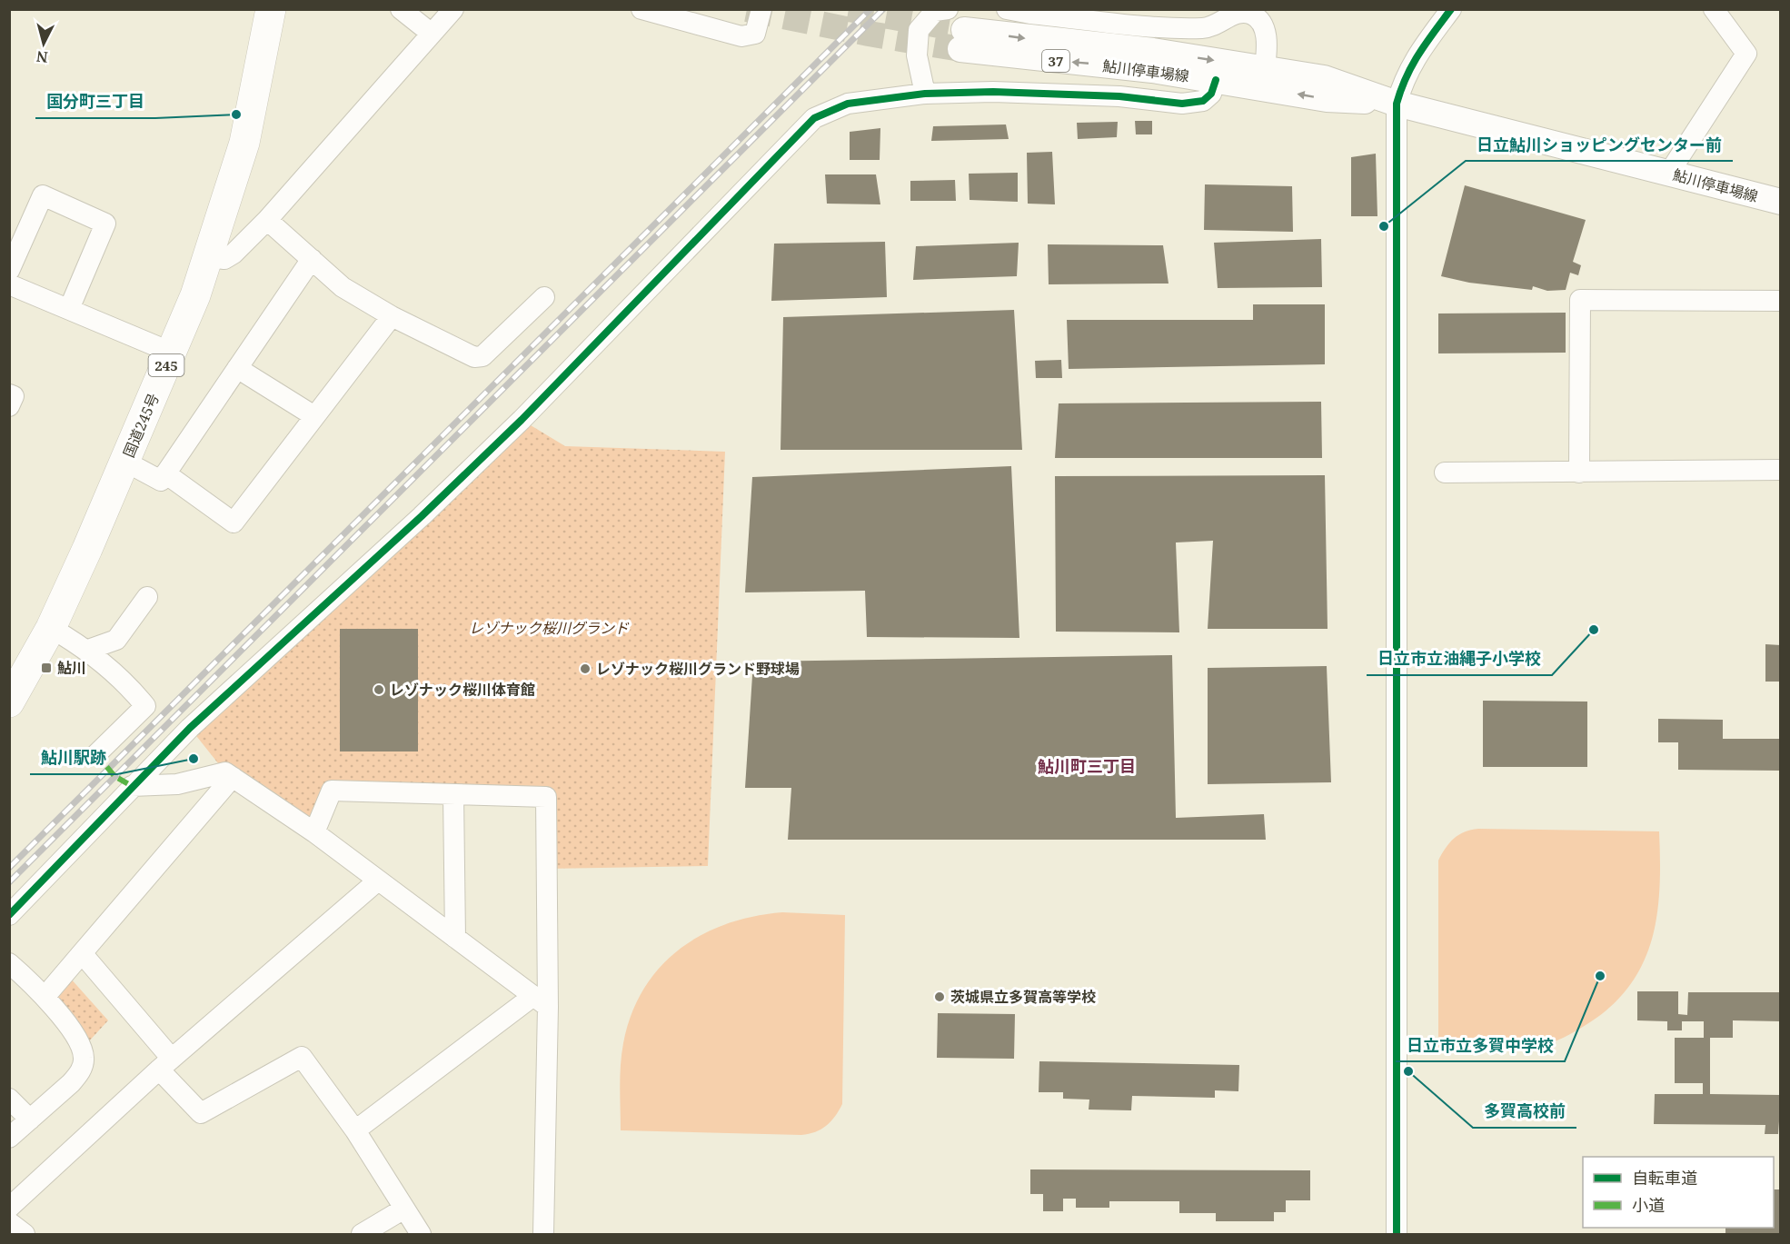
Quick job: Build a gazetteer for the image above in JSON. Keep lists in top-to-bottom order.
{
  "streets": {
    "highway": ["245", "国道245号"],
    "main road": ["37", "鮎川停車場線"]
  },
  "districts": ["鮎川町三丁目"],
  "parks": ["レゾナック桜川グランド"],
  "places": {
    "other": [
      "国分町三丁目",
      "日立鮎川ショッピングセンター前",
      "日立市立油縄子小学校",
      "レゾナック桜川グランド野球場",
      "レゾナック桜川体育館",
      "鮎川駅跡",
      "日立市立多賀中学校",
      "茨城県立多賀高等学校",
      "多賀高校前"
    ],
    "transit": ["鮎川"]
  },
  "legend": ["自転車道", "小道"],
  "north": "bottom"
}
